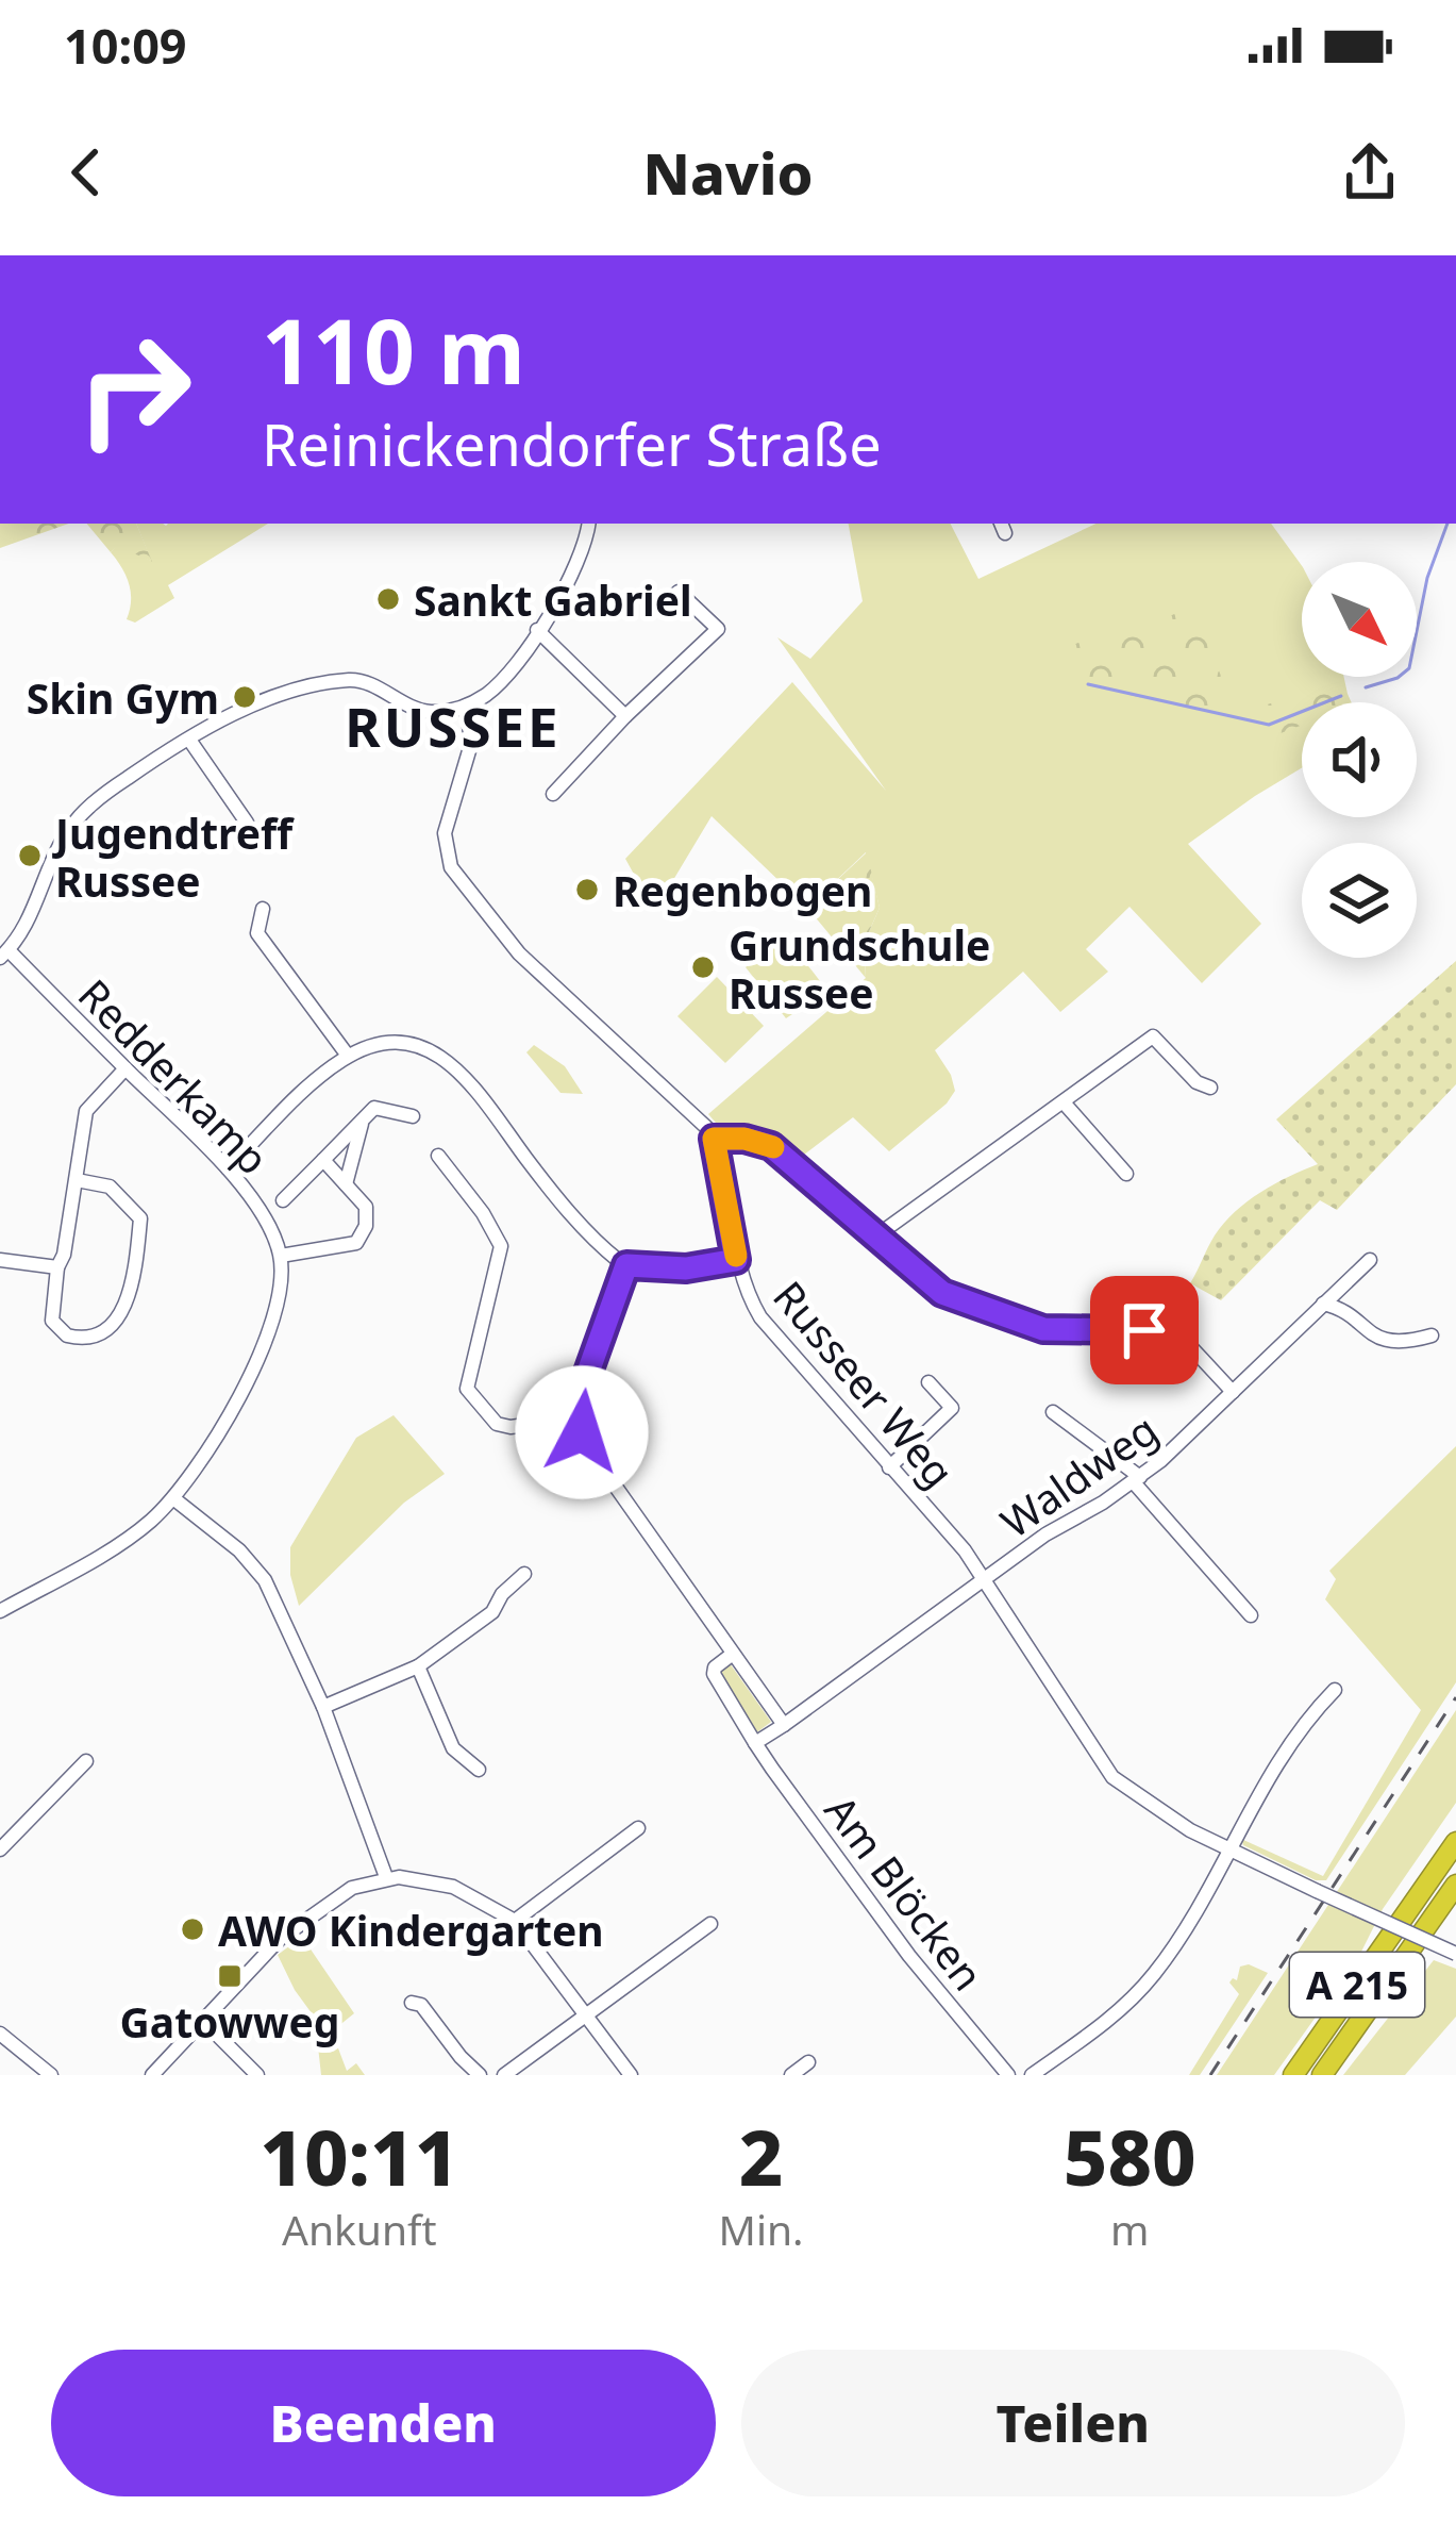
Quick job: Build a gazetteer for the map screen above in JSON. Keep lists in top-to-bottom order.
{
  "streets": {
    "highway": ["A 215"],
    "street": [
      "Redderkamp",
      "Russeer Weg",
      "Waldweg",
      "Am Blöcken"
    ]
  },
  "crossings": [
    ["Russeer Weg", "Waldweg"]
  ],
  "districts": ["RUSSEE"],
  "places": {
    "other": [
      "Sankt Gabriel",
      "Skin Gym",
      "Jugendtreff Russee",
      "Regenbogen",
      "Grundschule Russee",
      "AWO Kindergarten"
    ],
    "transit": ["Gatowweg"]
  },
  "north": "bottom right",
  "page": {
    "status": "10:09",
    "header": "Navio",
    "turn": ["110 m", "Reinickendorfer Straße"],
    "eta": [
      "10:11",
      "Ankunft",
      "2",
      "Min.",
      "580",
      "m"
    ],
    "buttons": ["Beenden", "Teilen"]
  }
}
